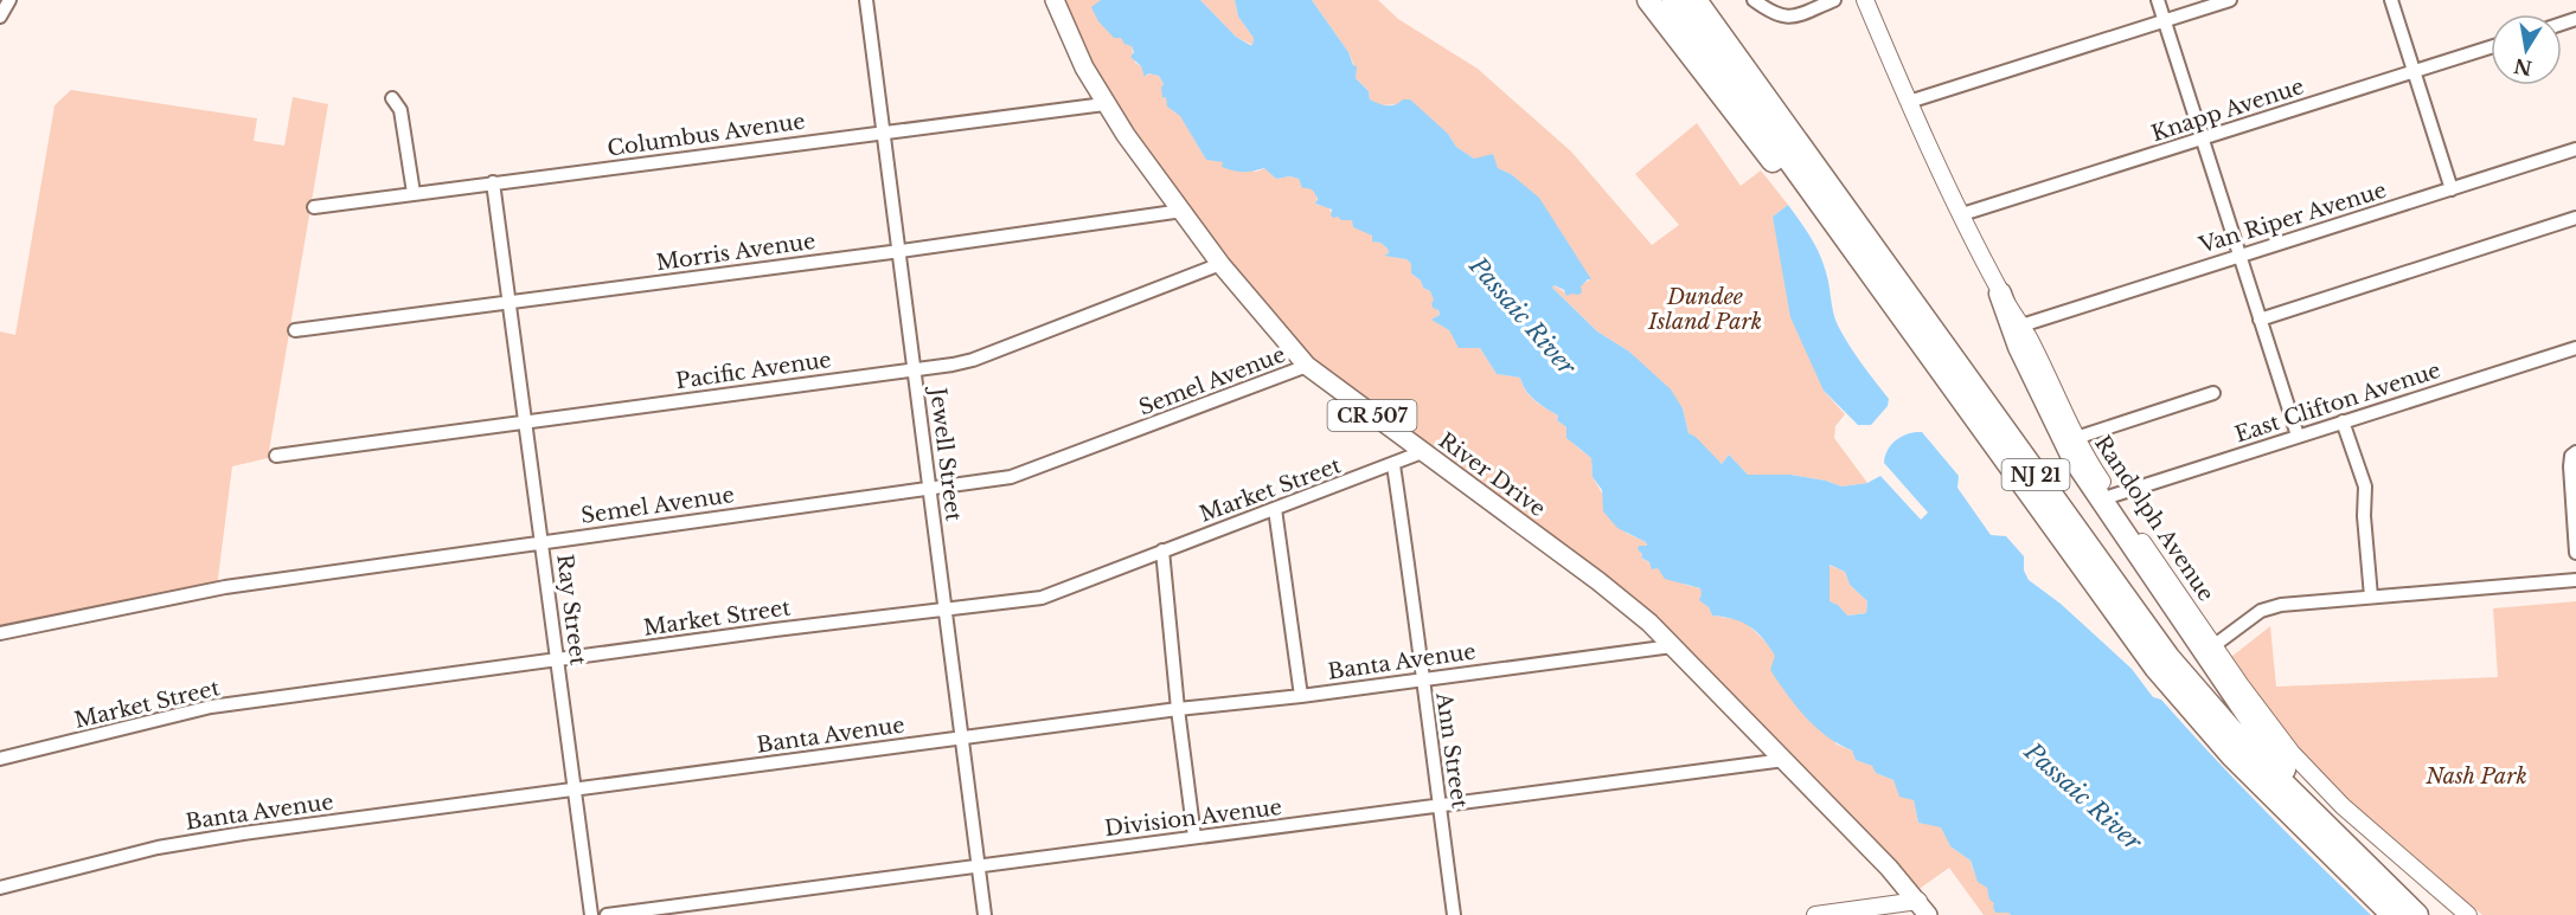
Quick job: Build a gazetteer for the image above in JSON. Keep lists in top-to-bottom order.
{
  "streets": {
    "highway": ["NJ 21"],
    "main road": ["CR 507", "River Drive"],
    "street": [
      "Knapp Avenue",
      "Columbus Avenue",
      "Van Riper Avenue",
      "Morris Avenue",
      "Pacific Avenue",
      "Semel Avenue",
      "East Clifton Avenue",
      "Jewell Street",
      "Market Street",
      "Randolph Avenue",
      "Ray Street",
      "Banta Avenue",
      "Ann Street",
      "Division Avenue"
    ]
  },
  "crossings": [
    ["Knapp Avenue", "Randolph Avenue"],
    ["Columbus Avenue", "Jewell Street"],
    ["Columbus Avenue", "River Drive"],
    ["Columbus Avenue", "Ray Street"],
    ["Van Riper Avenue", "Randolph Avenue"],
    ["Morris Avenue", "Jewell Street"],
    ["Morris Avenue", "River Drive"],
    ["Morris Avenue", "Ray Street"],
    ["Pacific Avenue", "Jewell Street"],
    ["Pacific Avenue", "River Drive"],
    ["Pacific Avenue", "Ray Street"],
    ["Semel Avenue", "Jewell Street"],
    ["Semel Avenue", "River Drive"],
    ["Semel Avenue", "Ray Street"],
    ["East Clifton Avenue", "Randolph Avenue"],
    ["Jewell Street", "Market Street"],
    ["Jewell Street", "Banta Avenue"],
    ["Jewell Street", "Division Avenue"],
    ["River Drive", "Market Street"],
    ["River Drive", "Banta Avenue"],
    ["River Drive", "Division Avenue"],
    ["Market Street", "Ray Street"],
    ["Market Street", "Ann Street"],
    ["Ray Street", "Banta Avenue"],
    ["Banta Avenue", "Ann Street"],
    ["Ann Street", "Division Avenue"]
  ],
  "water": ["Passaic River"],
  "parks": ["Dundee Island Park", "Nash Park"],
  "north": "bottom"
}
